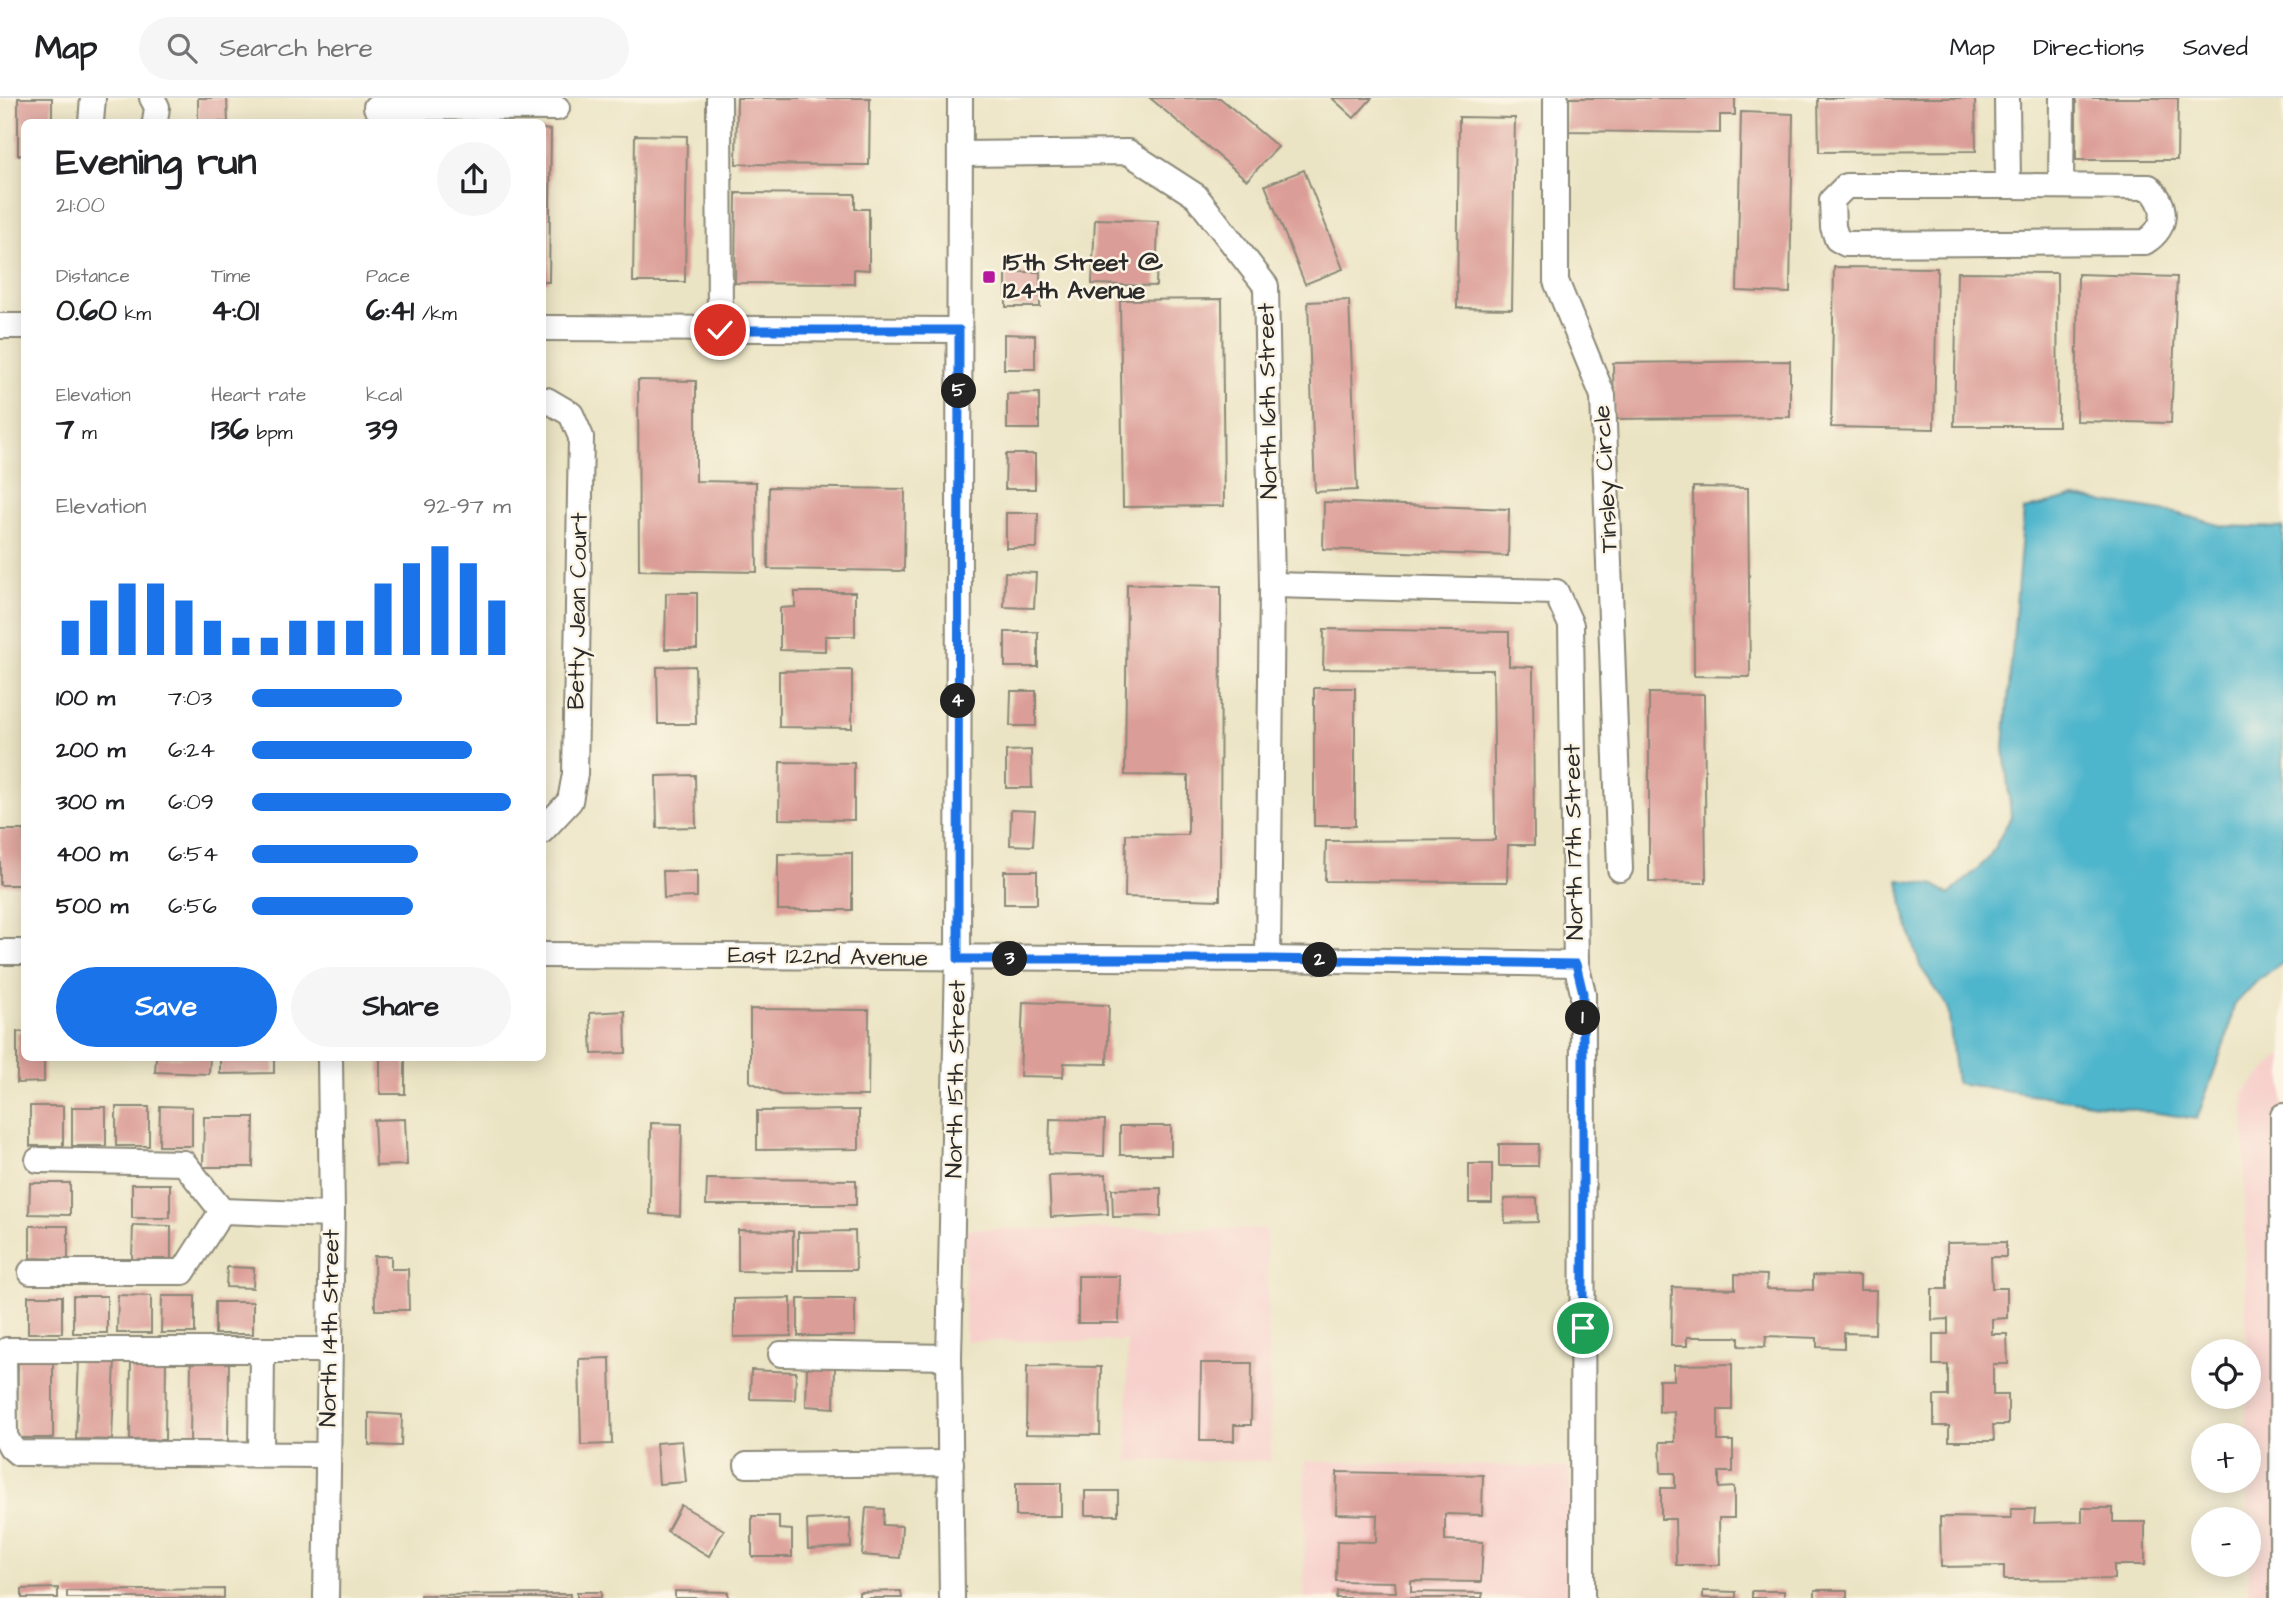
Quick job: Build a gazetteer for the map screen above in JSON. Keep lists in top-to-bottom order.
{
  "streets": {
    "street": [
      "North 16th Street",
      "Tinsley Circle",
      "Betty Jean Court",
      "North 17th Street",
      "East 122nd Avenue",
      "North 15th Street",
      "North 14th Street"
    ]
  },
  "crossings": [
    ["North 16th Street", "North 17th Street"],
    ["North 16th Street", "East 122nd Avenue"],
    ["North 16th Street", "North 15th Street"],
    ["North 17th Street", "East 122nd Avenue"],
    ["East 122nd Avenue", "North 15th Street"]
  ],
  "places": {
    "transit": ["15th Street @ 124th Avenue"]
  },
  "page": {
    "header": "Map",
    "search": "Search here",
    "nav": ["Map", "Directions", "Saved"],
    "heading": ["Evening run", "21:00"],
    "stats": [
      ["Distance", "0.60 km"],
      ["Time", "4:01"],
      ["Pace", "6:41 /km"],
      ["Elevation", "7 m"],
      ["Heart rate", "136 bpm"],
      ["kcal", "39"]
    ],
    "pins": [
      "5",
      "4",
      "3",
      "2",
      "1"
    ],
    "chart": ["Elevation", "92–97 m"],
    "list": [
      {
        "name": "100 m",
        "note": "7:03"
      },
      {
        "name": "200 m",
        "note": "6:24"
      },
      {
        "name": "300 m",
        "note": "6:09"
      },
      {
        "name": "400 m",
        "note": "6:54"
      },
      {
        "name": "500 m",
        "note": "6:56"
      }
    ],
    "buttons": ["Save", "Share"],
    "map_buttons": ["+", "−"]
  }
}
